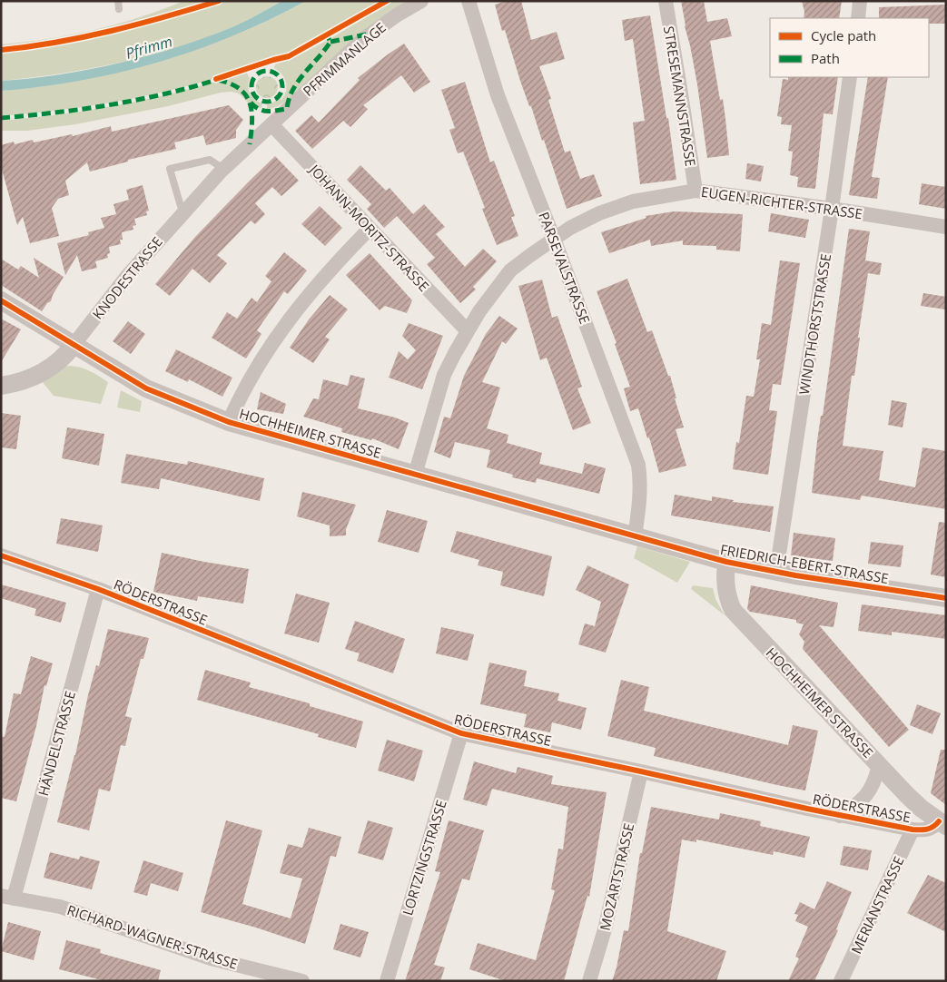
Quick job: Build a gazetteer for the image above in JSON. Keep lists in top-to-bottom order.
{
  "streets": {
    "street": [
      "PFRIMMANLAGE",
      "STRESEMANNSTRASSE",
      "EUGEN-RICHTER-STRASSE",
      "JOHANN-MORITZ-STRASSE",
      "PARSEVALSTRASSE",
      "KNODESTRASSE",
      "WINDTHORSTSTRASSE",
      "HOCHHEIMER STRASSE",
      "FRIEDRICH-EBERT-STRASSE",
      "RÖDERSTRASSE",
      "HÄNDELSTRASSE",
      "LORTZINGSTRASSE",
      "MOZARTSTRASSE",
      "MERIANSTRASSE",
      "RICHARD-WAGNER-STRASSE"
    ]
  },
  "crossings": [
    ["PFRIMMANLAGE", "JOHANN-MORITZ-STRASSE"],
    ["PFRIMMANLAGE", "KNODESTRASSE"],
    ["STRESEMANNSTRASSE", "EUGEN-RICHTER-STRASSE"],
    ["EUGEN-RICHTER-STRASSE", "JOHANN-MORITZ-STRASSE"],
    ["EUGEN-RICHTER-STRASSE", "PARSEVALSTRASSE"],
    ["EUGEN-RICHTER-STRASSE", "WINDTHORSTSTRASSE"],
    ["EUGEN-RICHTER-STRASSE", "HOCHHEIMER STRASSE"],
    ["JOHANN-MORITZ-STRASSE", "KNODESTRASSE"],
    ["PARSEVALSTRASSE", "HOCHHEIMER STRASSE"],
    ["PARSEVALSTRASSE", "FRIEDRICH-EBERT-STRASSE"],
    ["KNODESTRASSE", "HOCHHEIMER STRASSE"],
    ["WINDTHORSTSTRASSE", "FRIEDRICH-EBERT-STRASSE"],
    ["HOCHHEIMER STRASSE", "FRIEDRICH-EBERT-STRASSE"],
    ["HOCHHEIMER STRASSE", "RÖDERSTRASSE"],
    ["RÖDERSTRASSE", "HÄNDELSTRASSE"],
    ["RÖDERSTRASSE", "LORTZINGSTRASSE"],
    ["RÖDERSTRASSE", "MOZARTSTRASSE"],
    ["RÖDERSTRASSE", "MERIANSTRASSE"],
    ["HÄNDELSTRASSE", "RICHARD-WAGNER-STRASSE"]
  ],
  "water": ["Pfrimm"],
  "legend": ["Cycle path", "Path"]
}
